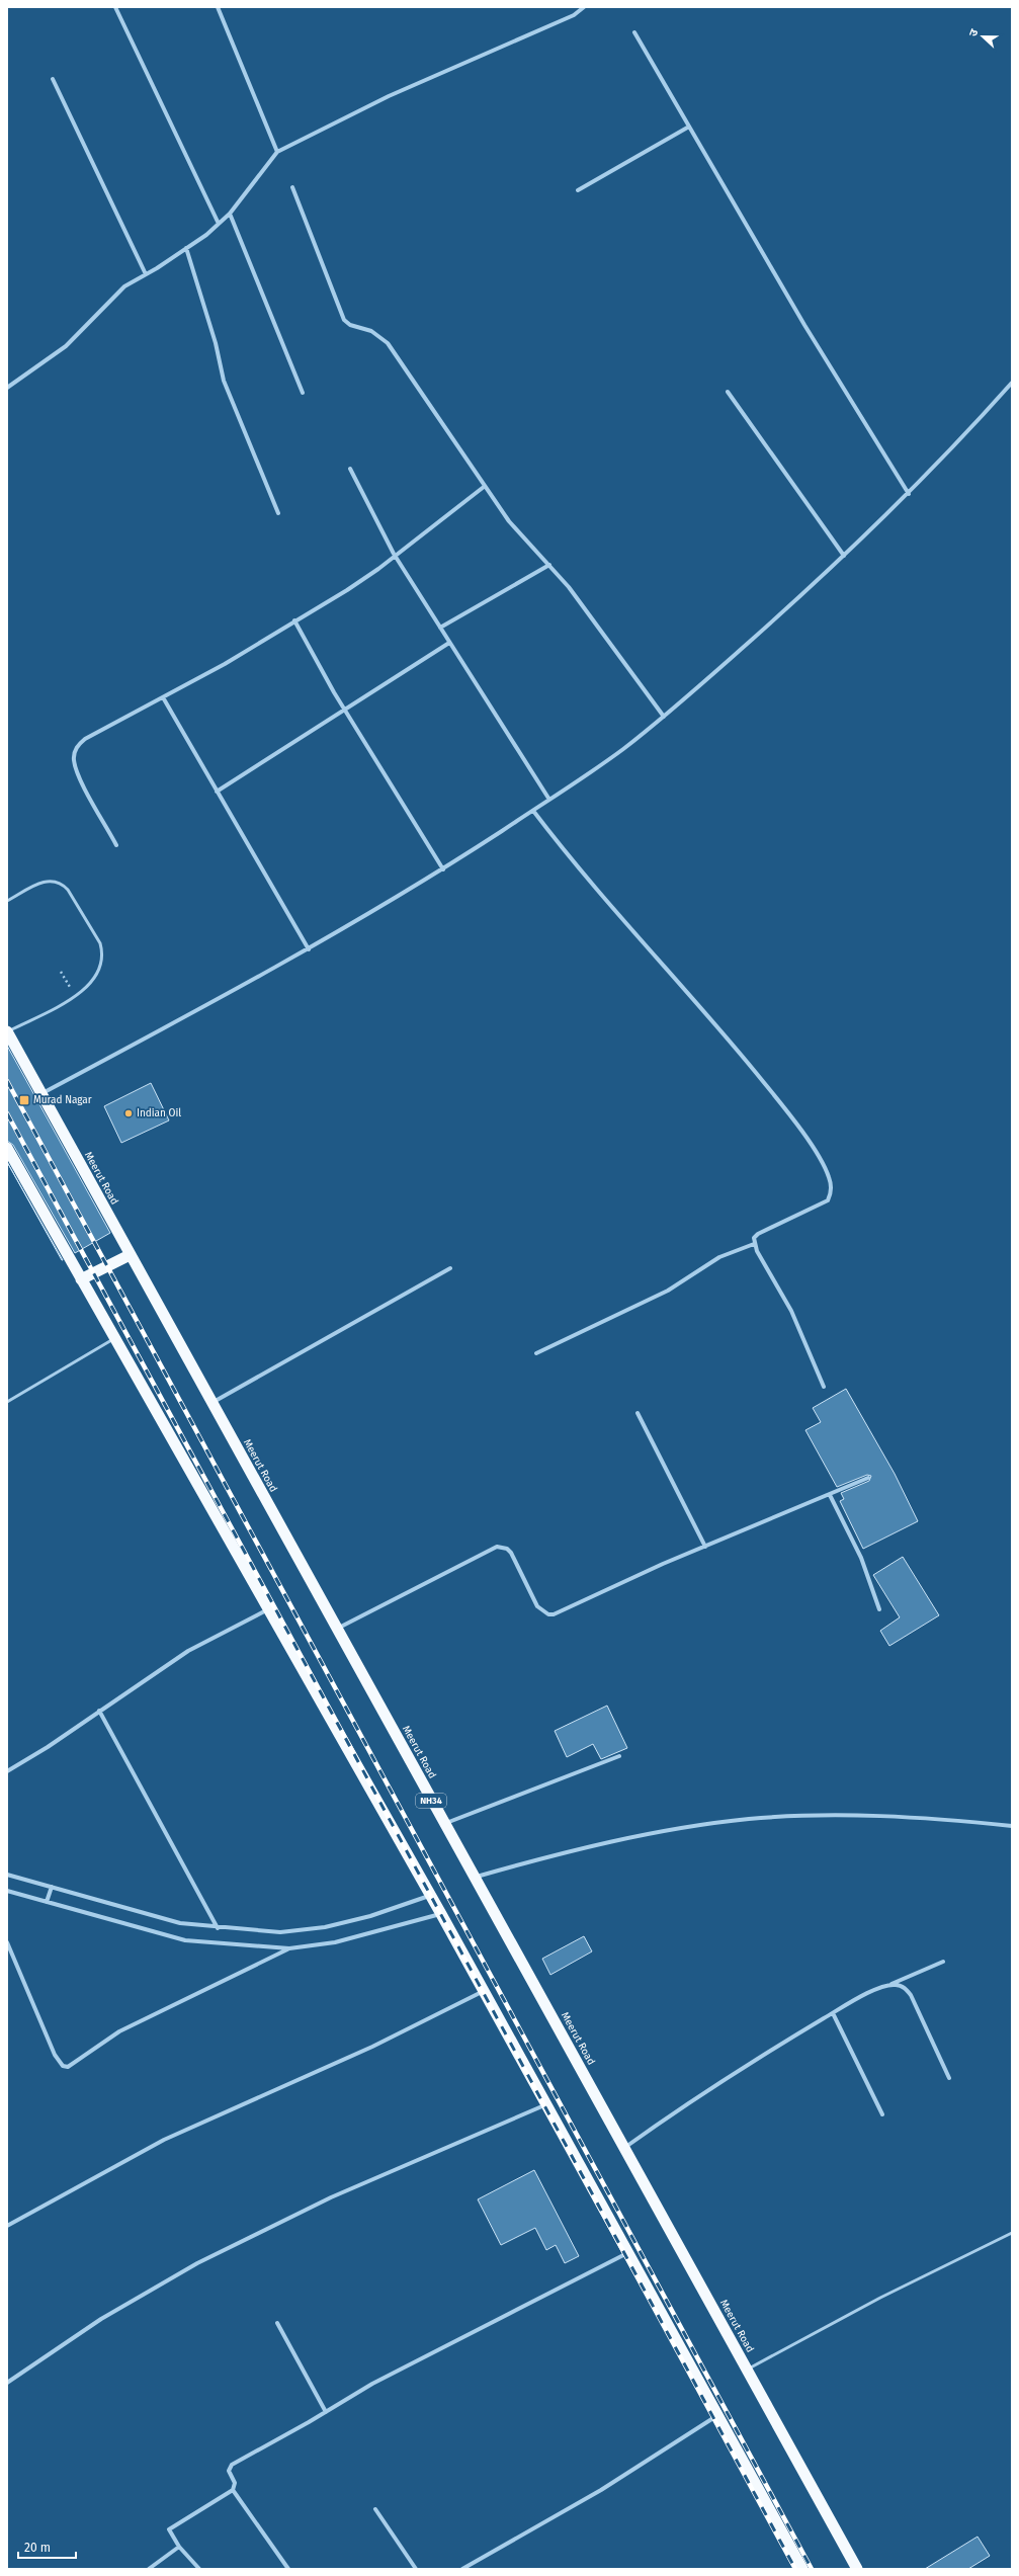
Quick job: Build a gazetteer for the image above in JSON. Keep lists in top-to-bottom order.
{
  "streets": {
    "highway": ["Meerut Road", "NH34"]
  },
  "places": {
    "transit": ["Murad Nagar"],
    "other": ["Indian Oil"]
  },
  "scale_bar": "20 m",
  "north": "left"
}
